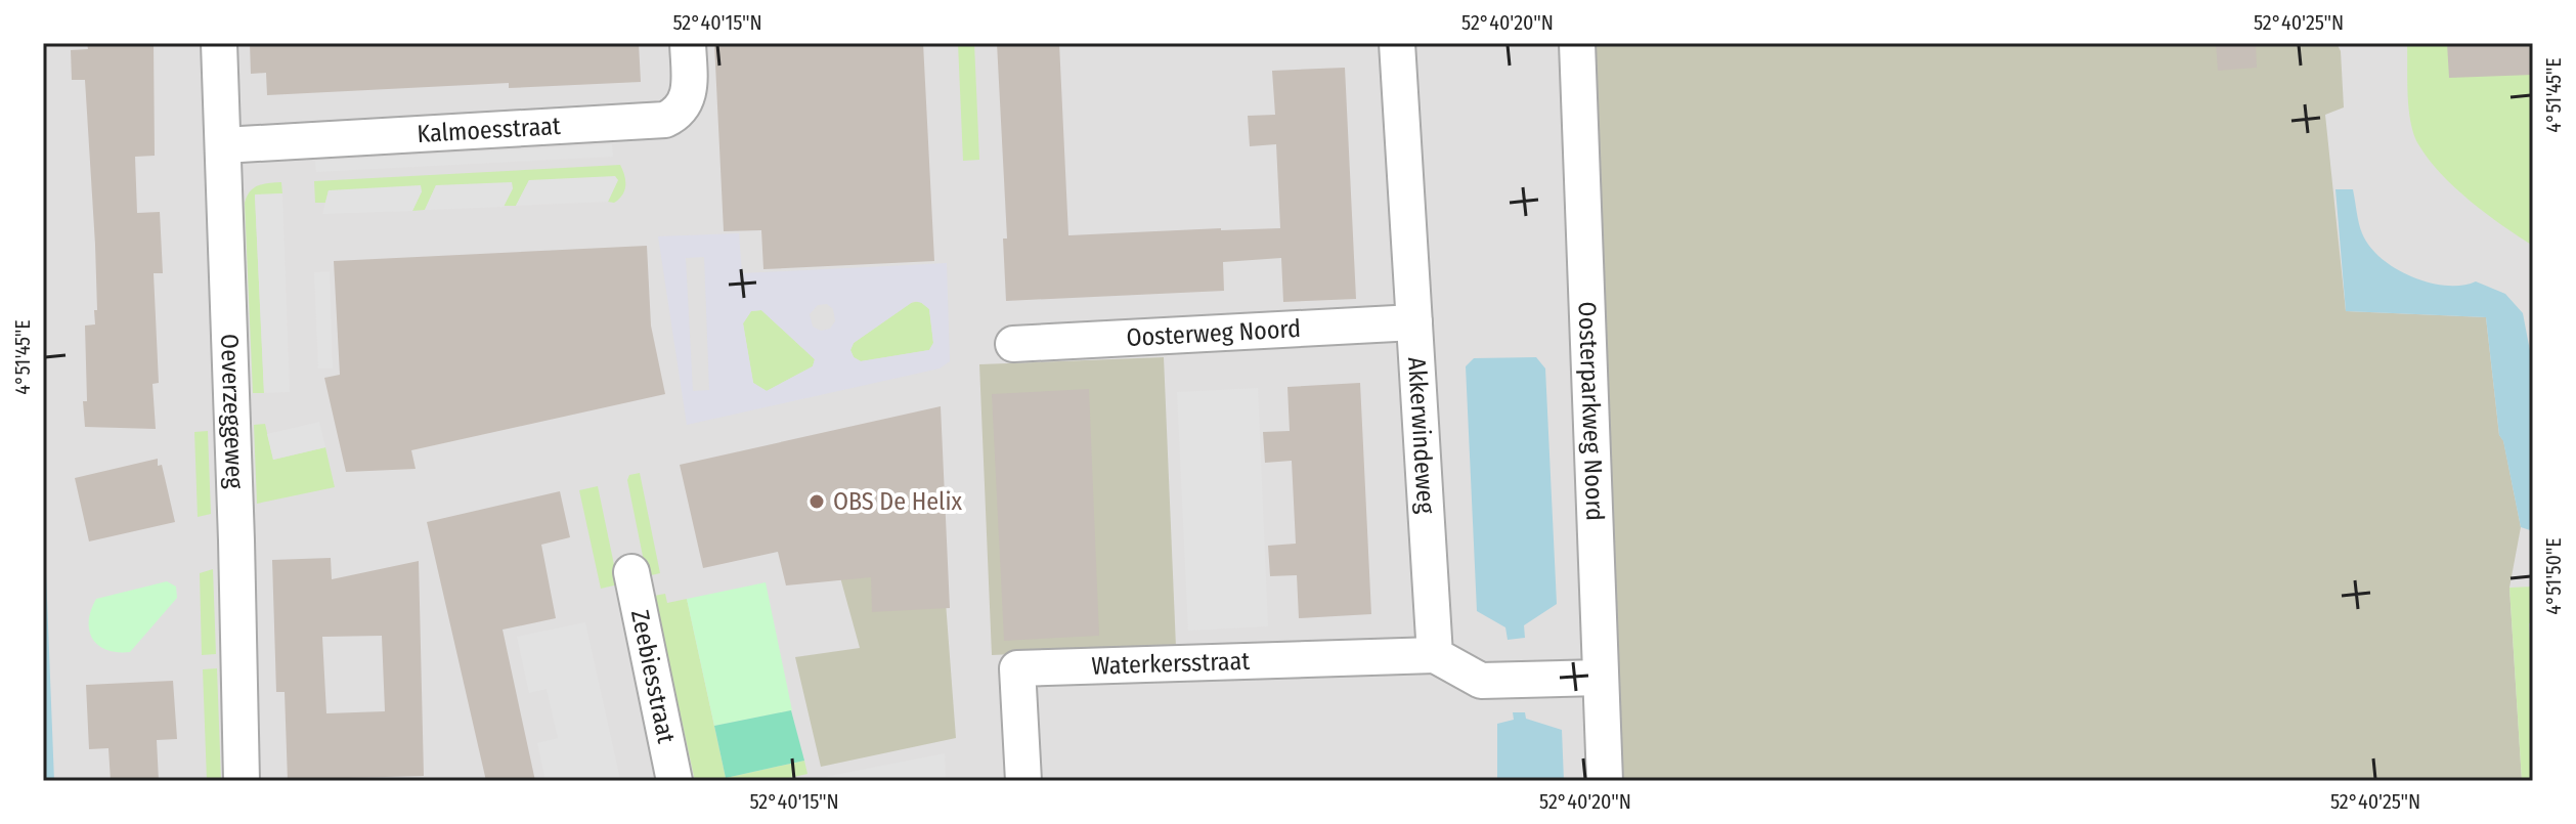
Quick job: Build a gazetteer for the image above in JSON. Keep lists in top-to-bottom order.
{
  "streets": {
    "street": [
      "Kalmoesstraat",
      "Oosterweg Noord",
      "Oeverzeggeweg",
      "Oosterparkweg Noord",
      "Akkerwindeweg",
      "Waterkersstraat",
      "Zeebiesstraat"
    ]
  },
  "crossings": [
    ["Kalmoesstraat", "Oeverzeggeweg"],
    ["Oosterweg Noord", "Akkerwindeweg"],
    ["Akkerwindeweg", "Waterkersstraat"]
  ],
  "places": ["OBS De Helix"],
  "coordinates": [
    "52°40'15\"N",
    "52°40'20\"N",
    "52°40'25\"N",
    "4°51'45\"E",
    "4°51'50\"E"
  ]
}
